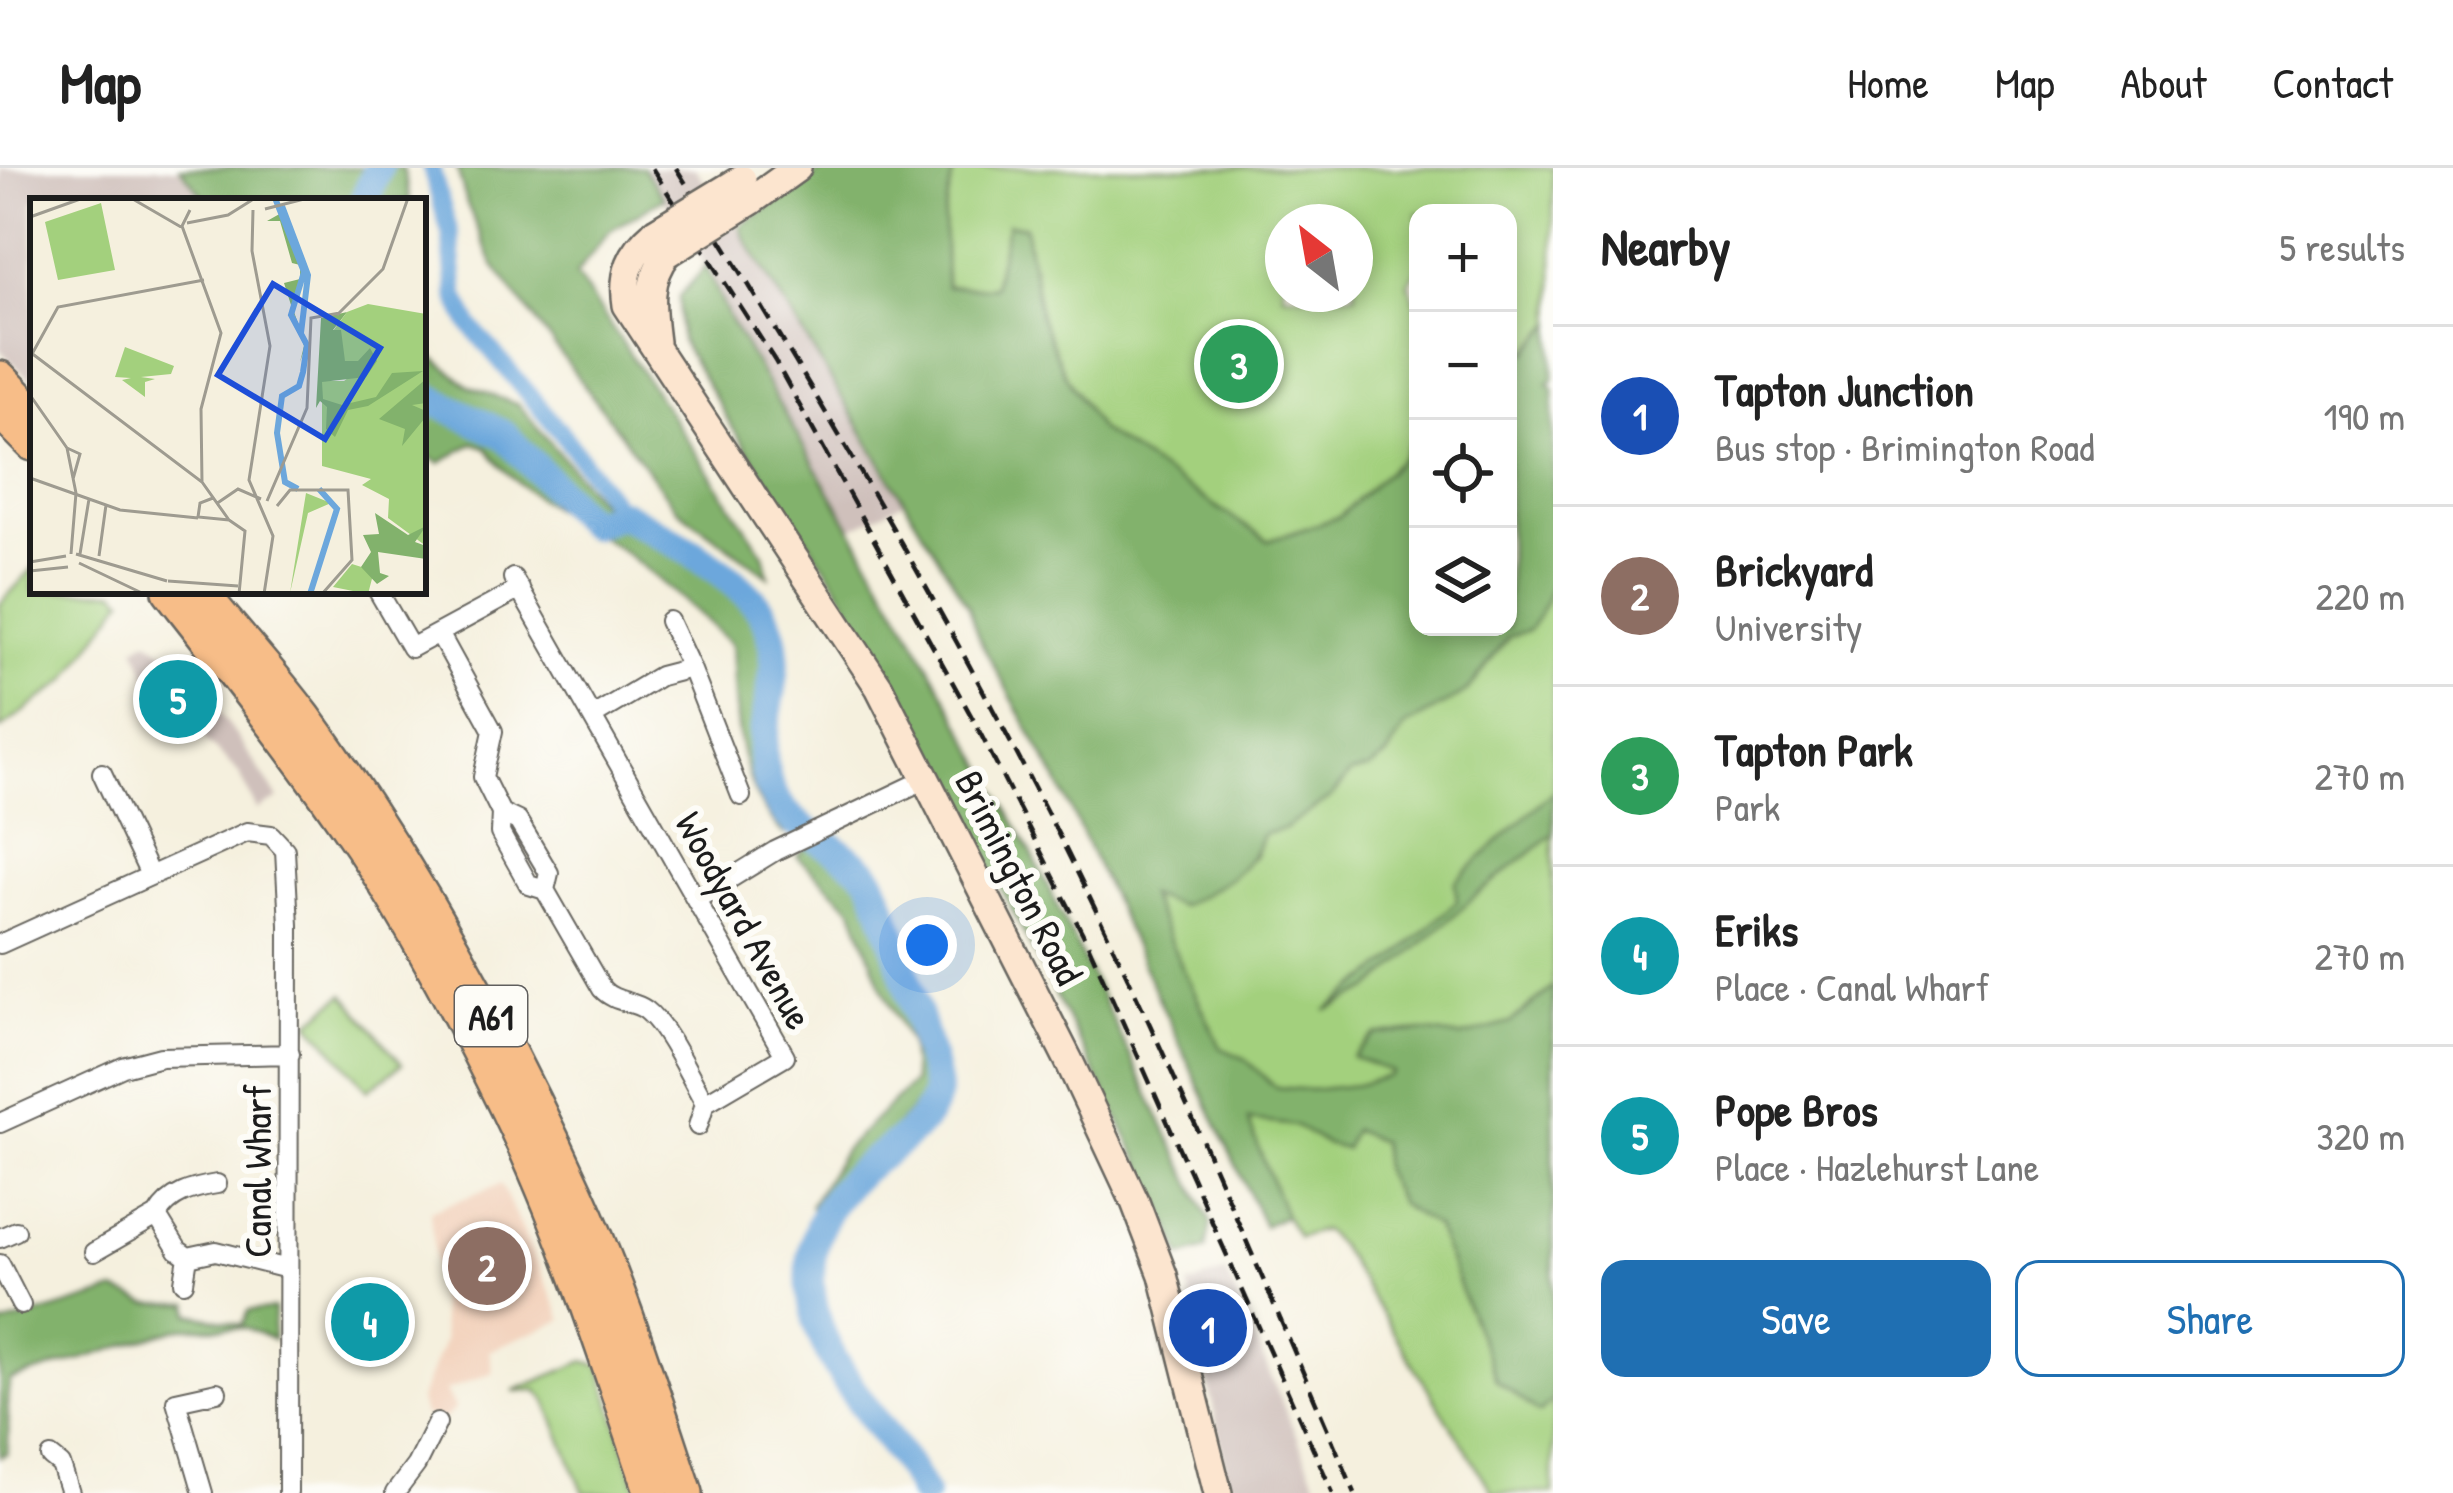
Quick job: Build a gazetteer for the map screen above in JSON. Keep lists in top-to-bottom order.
{
  "streets": {
    "highway": ["A61"],
    "main road": ["Brimington Road"],
    "street": ["Woodyard Avenue", "Canal Wharf"]
  },
  "north": "top left",
  "page": {
    "header": "Map",
    "nav": [
      "Home",
      "Map",
      "About",
      "Contact"
    ],
    "heading": ["Nearby", "5 results"],
    "map_buttons": ["+", "−"],
    "pins": [
      "3",
      "5",
      "2",
      "4",
      "1"
    ],
    "list": [
      {
        "mark": "1",
        "name": "Tapton Junction",
        "note": "Bus stop · Brimington Road",
        "value": "190 m"
      },
      {
        "mark": "2",
        "name": "Brickyard",
        "note": "University",
        "value": "220 m"
      },
      {
        "mark": "3",
        "name": "Tapton Park",
        "note": "Park",
        "value": "270 m"
      },
      {
        "mark": "4",
        "name": "Eriks",
        "note": "Place · Canal Wharf",
        "value": "270 m"
      },
      {
        "mark": "5",
        "name": "Pope Bros",
        "note": "Place · Hazlehurst Lane",
        "value": "320 m"
      }
    ],
    "buttons": ["Save", "Share"]
  }
}
